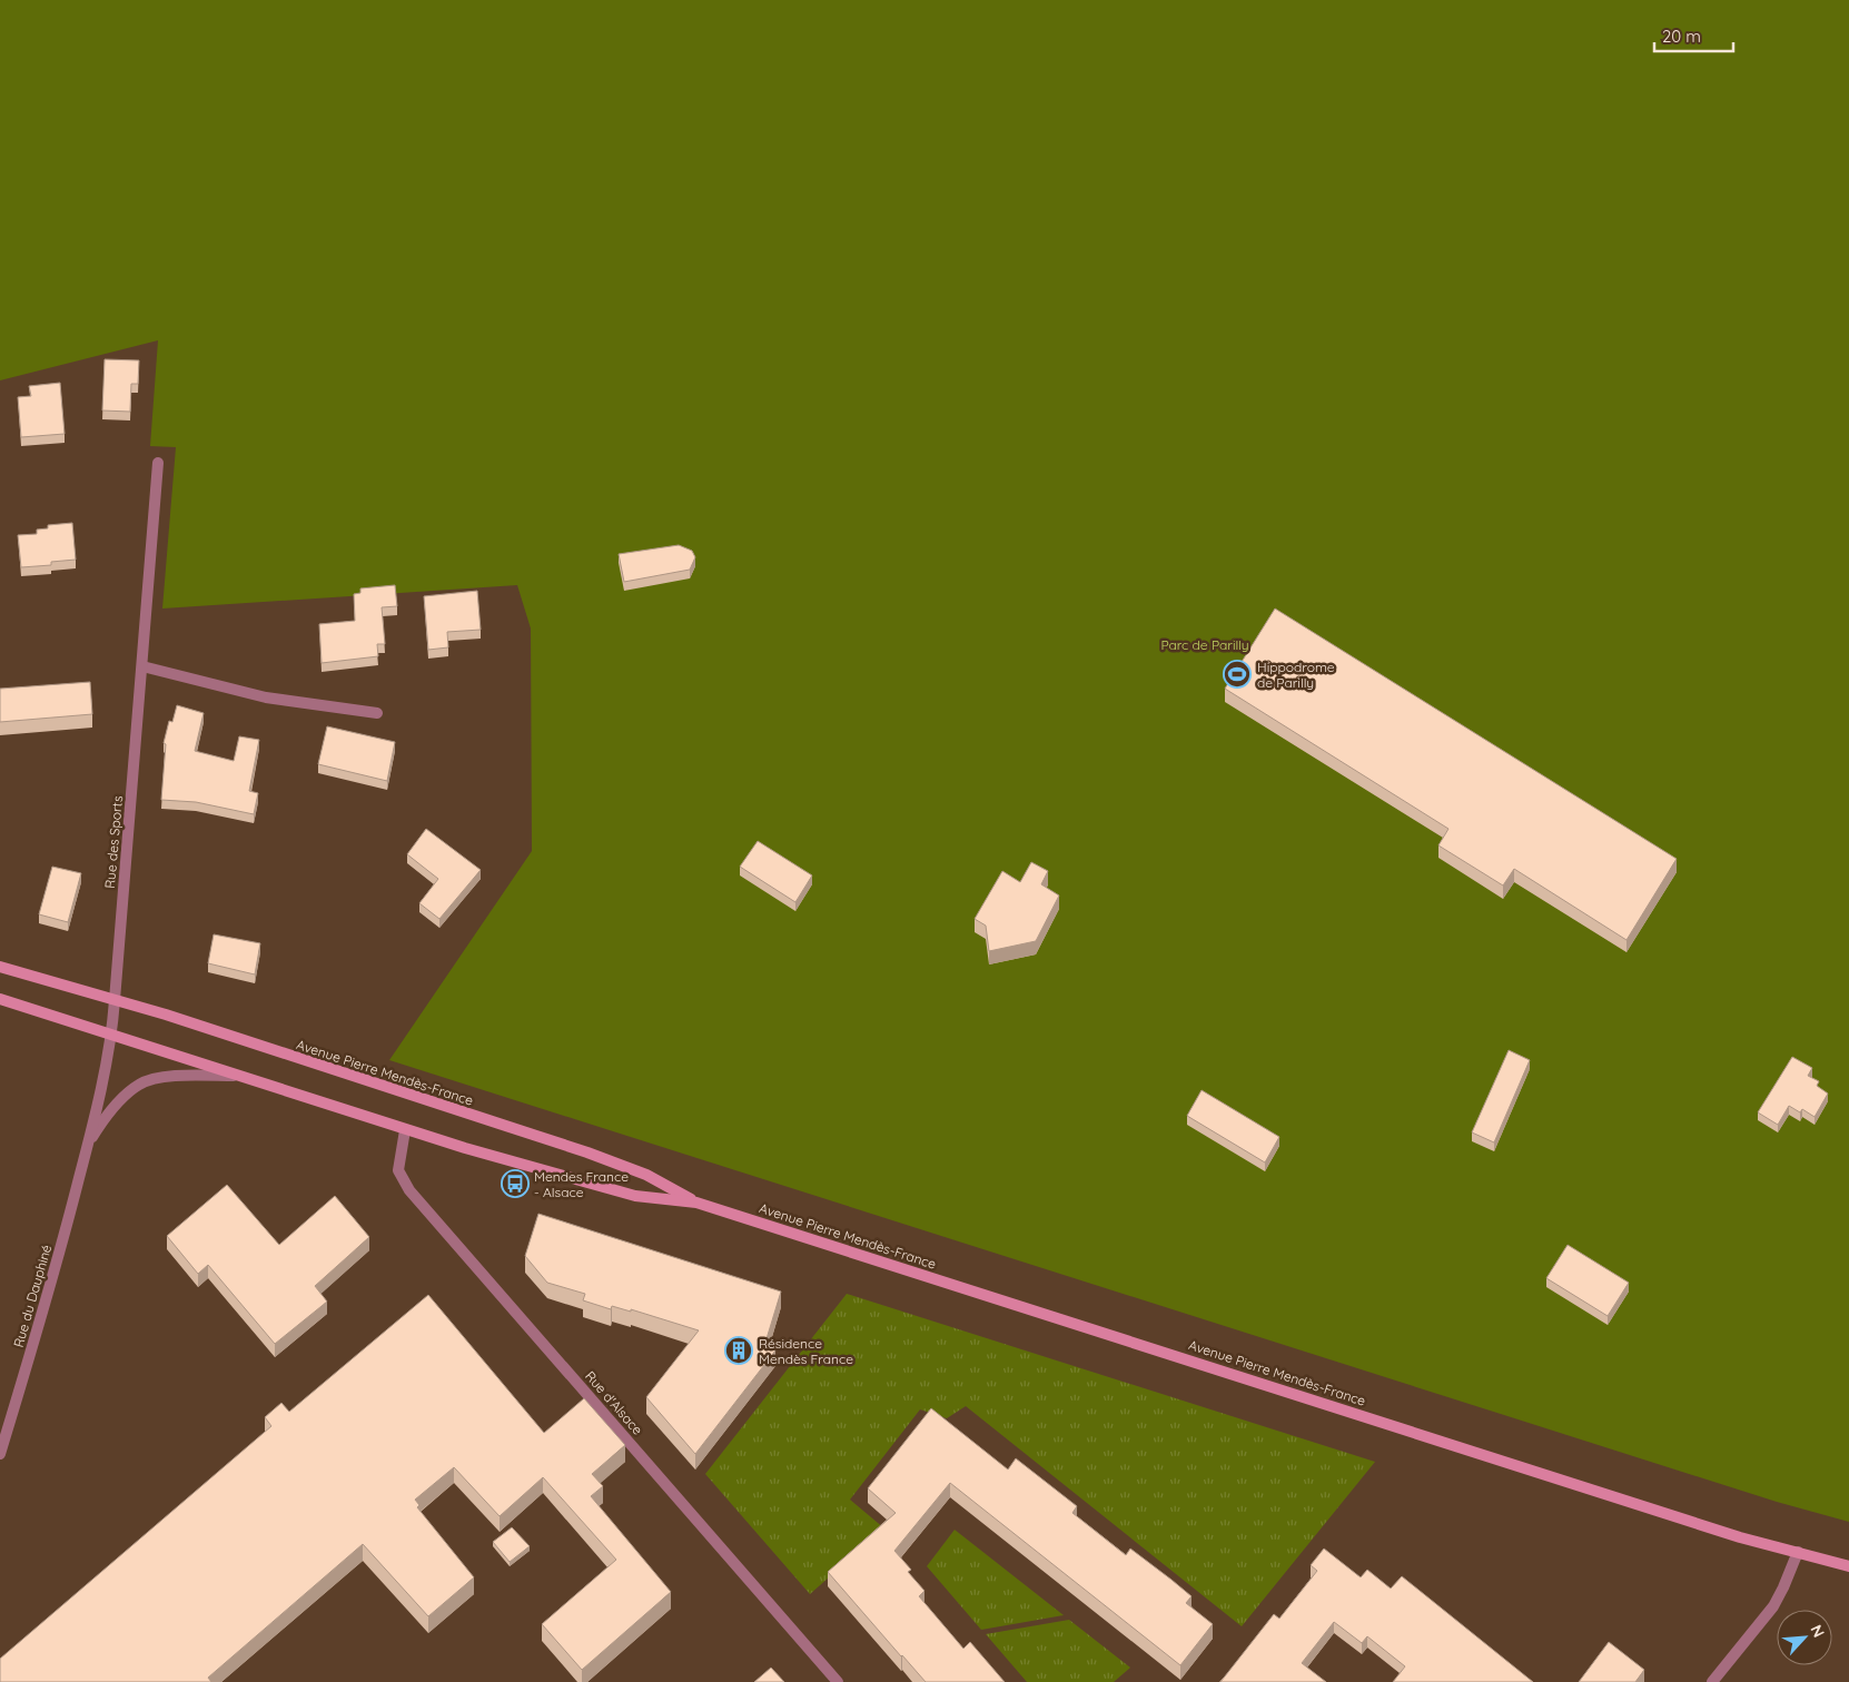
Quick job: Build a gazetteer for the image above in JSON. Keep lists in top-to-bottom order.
{
  "streets": {
    "main road": ["Avenue Pierre Mendès-France"],
    "street": ["Rue des Sports", "Rue du Dauphiné", "Rue d'Alsace"]
  },
  "crossings": [
    ["Rue des Sports", "Avenue Pierre Mendès-France"],
    ["Rue des Sports", "Rue du Dauphiné"]
  ],
  "parks": ["Parc de Parilly"],
  "places": {
    "sports": ["Hippodrome de Parilly"],
    "bus stop": ["Mendes France - Alsace"],
    "building": ["Résidence Mendès France"]
  },
  "scale_bar": "20 m",
  "north": "top right"
}
